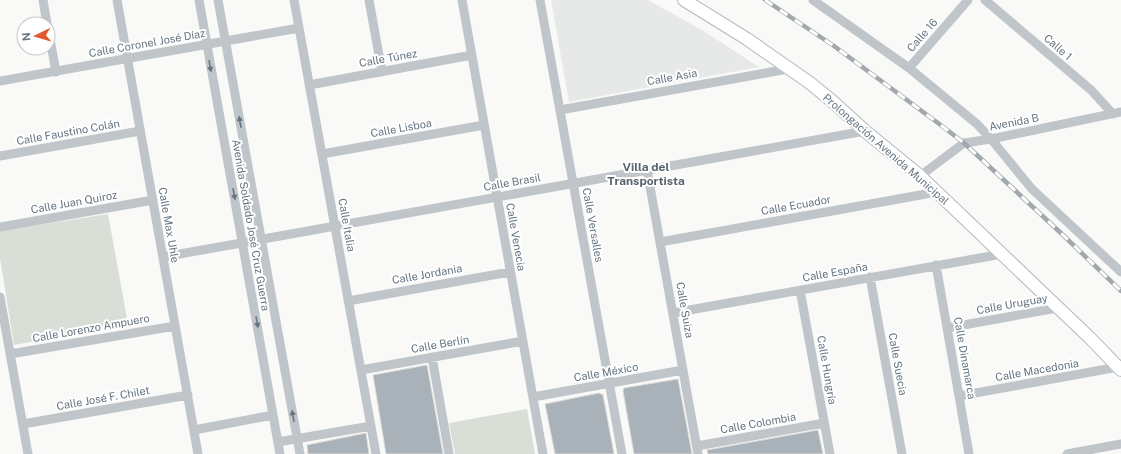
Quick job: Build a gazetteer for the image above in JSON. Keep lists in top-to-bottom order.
{
  "streets": {
    "main road": ["Prolongación Avenida Municipal"],
    "street": [
      "Calle 16",
      "Calle Coronel José Díaz",
      "Calle 1",
      "Calle Túnez",
      "Calle Asia",
      "Avenida B",
      "Calle Lisboa",
      "Calle Faustino Colán",
      "Calle Brasil",
      "Calle Juan Quiroz",
      "Calle Ecuador",
      "Calle Max Uhle",
      "Avenida Soldado José Cruz Guerra",
      "Calle Italia",
      "Calle Versalles",
      "Calle Venecia",
      "Calle España",
      "Calle Jordania",
      "Calle Uruguay",
      "Calle Suiza",
      "Calle Lorenzo Ampuero",
      "Calle Berlín",
      "Calle Dinamarca",
      "Calle Suecia",
      "Calle Hungría",
      "Calle Macedonia",
      "Calle México",
      "Calle José F. Chilet",
      "Calle Colombia"
    ]
  },
  "crossings": [
    ["Calle Coronel José Díaz", "Calle Max Uhle"],
    ["Calle Coronel José Díaz", "Avenida Soldado José Cruz Guerra"],
    ["Calle Coronel José Díaz", "Calle Italia"],
    ["Calle 1", "Avenida B"],
    ["Calle Túnez", "Calle Italia"],
    ["Calle Túnez", "Calle Venecia"],
    ["Calle Asia", "Prolongación Avenida Municipal"],
    ["Calle Asia", "Calle Versalles"],
    ["Avenida B", "Prolongación Avenida Municipal"],
    ["Calle Lisboa", "Calle Italia"],
    ["Calle Lisboa", "Calle Venecia"],
    ["Calle Faustino Colán", "Calle Max Uhle"],
    ["Prolongación Avenida Municipal", "Calle Brasil"],
    ["Prolongación Avenida Municipal", "Calle Ecuador"],
    ["Prolongación Avenida Municipal", "Calle España"],
    ["Prolongación Avenida Municipal", "Calle Uruguay"],
    ["Prolongación Avenida Municipal", "Calle Macedonia"],
    ["Calle Brasil", "Calle Max Uhle"],
    ["Calle Brasil", "Avenida Soldado José Cruz Guerra"],
    ["Calle Brasil", "Calle Italia"],
    ["Calle Brasil", "Calle Versalles"],
    ["Calle Brasil", "Calle Venecia"],
    ["Calle Brasil", "Calle Suiza"],
    ["Calle Juan Quiroz", "Calle Max Uhle"],
    ["Calle Ecuador", "Calle Suiza"],
    ["Calle Max Uhle", "Calle Lorenzo Ampuero"],
    ["Calle Max Uhle", "Calle José F. Chilet"],
    ["Calle Italia", "Calle Jordania"],
    ["Calle Italia", "Calle Berlín"],
    ["Calle Versalles", "Calle México"],
    ["Calle Venecia", "Calle Jordania"],
    ["Calle Venecia", "Calle Berlín"],
    ["Calle Venecia", "Calle México"],
    ["Calle España", "Calle Suiza"],
    ["Calle España", "Calle Dinamarca"],
    ["Calle España", "Calle Suecia"],
    ["Calle España", "Calle Hungría"],
    ["Calle Uruguay", "Calle Dinamarca"],
    ["Calle Suiza", "Calle México"],
    ["Calle Suiza", "Calle Colombia"],
    ["Calle Dinamarca", "Calle Macedonia"],
    ["Calle Hungría", "Calle Colombia"]
  ],
  "districts": ["Villa del Transportista"],
  "north": "left"
}
